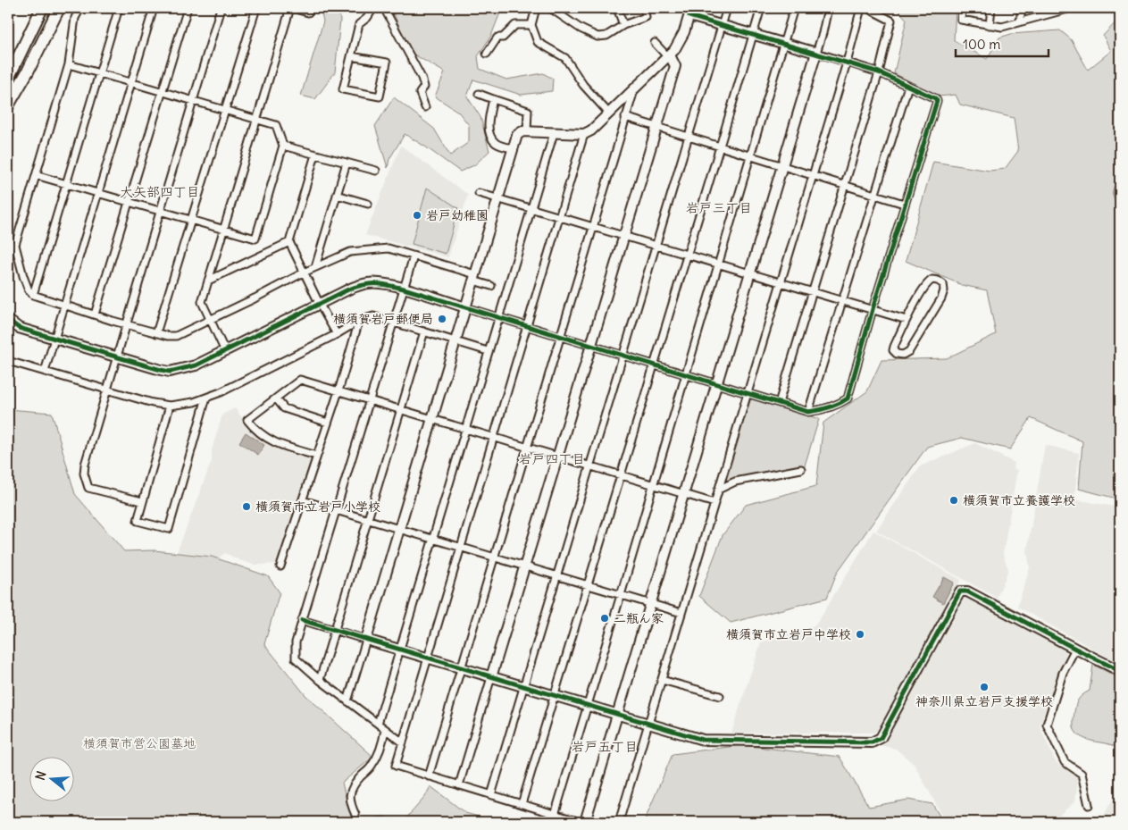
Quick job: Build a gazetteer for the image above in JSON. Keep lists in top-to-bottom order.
{
  "districts": [
    "大矢部四丁目",
    "岩戸三丁目",
    "岩戸四丁目",
    "岩戸五丁目"
  ],
  "parks": ["横須賀市営公園墓地"],
  "places": [
    "岩戸幼稚園",
    "横須賀岩戸郵便局",
    "横須賀市立養護学校",
    "横須賀市立岩戸小学校",
    "二瓶ん家",
    "横須賀市立岩戸中学校",
    "神奈川県立岩戸支援学校"
  ],
  "scale_bar": "100 m",
  "north": "left"
}
